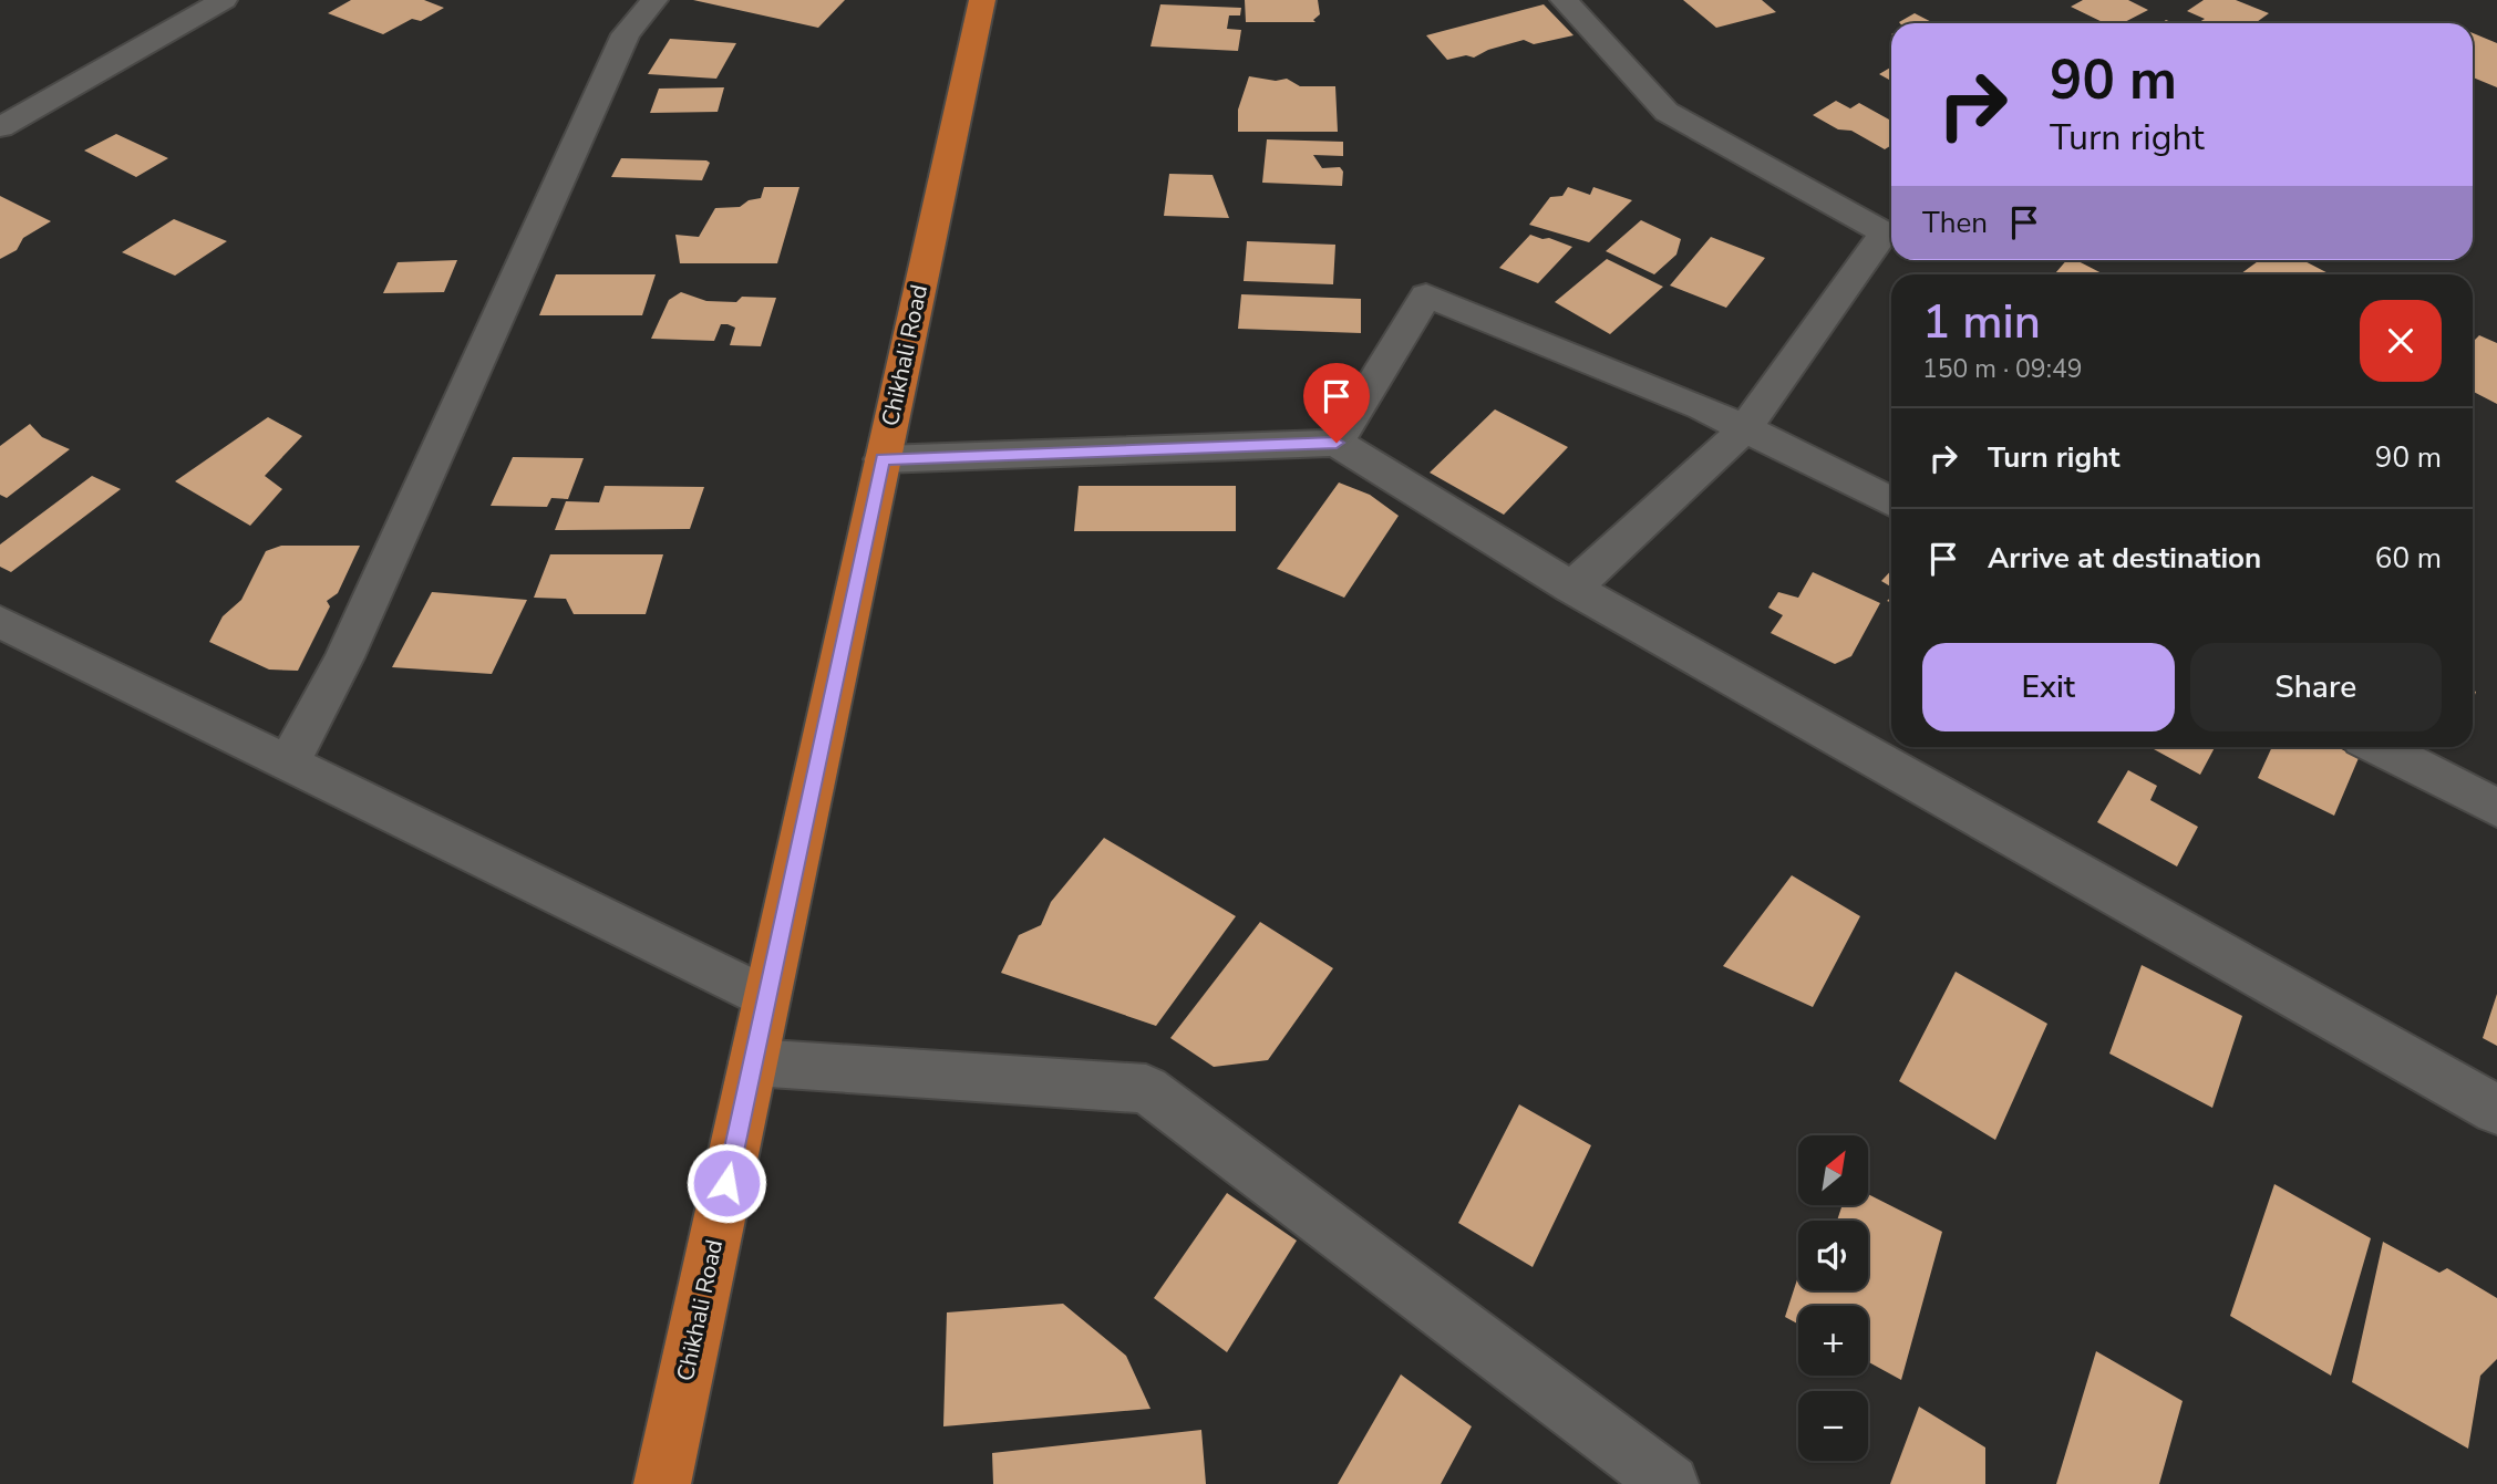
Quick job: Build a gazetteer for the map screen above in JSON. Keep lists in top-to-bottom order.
{
  "streets": {
    "highway": ["Chikhali Road"]
  },
  "north": "top right",
  "page": {
    "turn": ["90 m", "Turn right"],
    "then": "Then",
    "heading": ["1 min", "150 m · 09:49"],
    "list": [
      {
        "name": "Turn right",
        "value": "90 m"
      },
      {
        "name": "Arrive at destination",
        "value": "60 m"
      }
    ],
    "buttons": ["Exit", "Share"],
    "map_buttons": ["+", "−"]
  }
}
